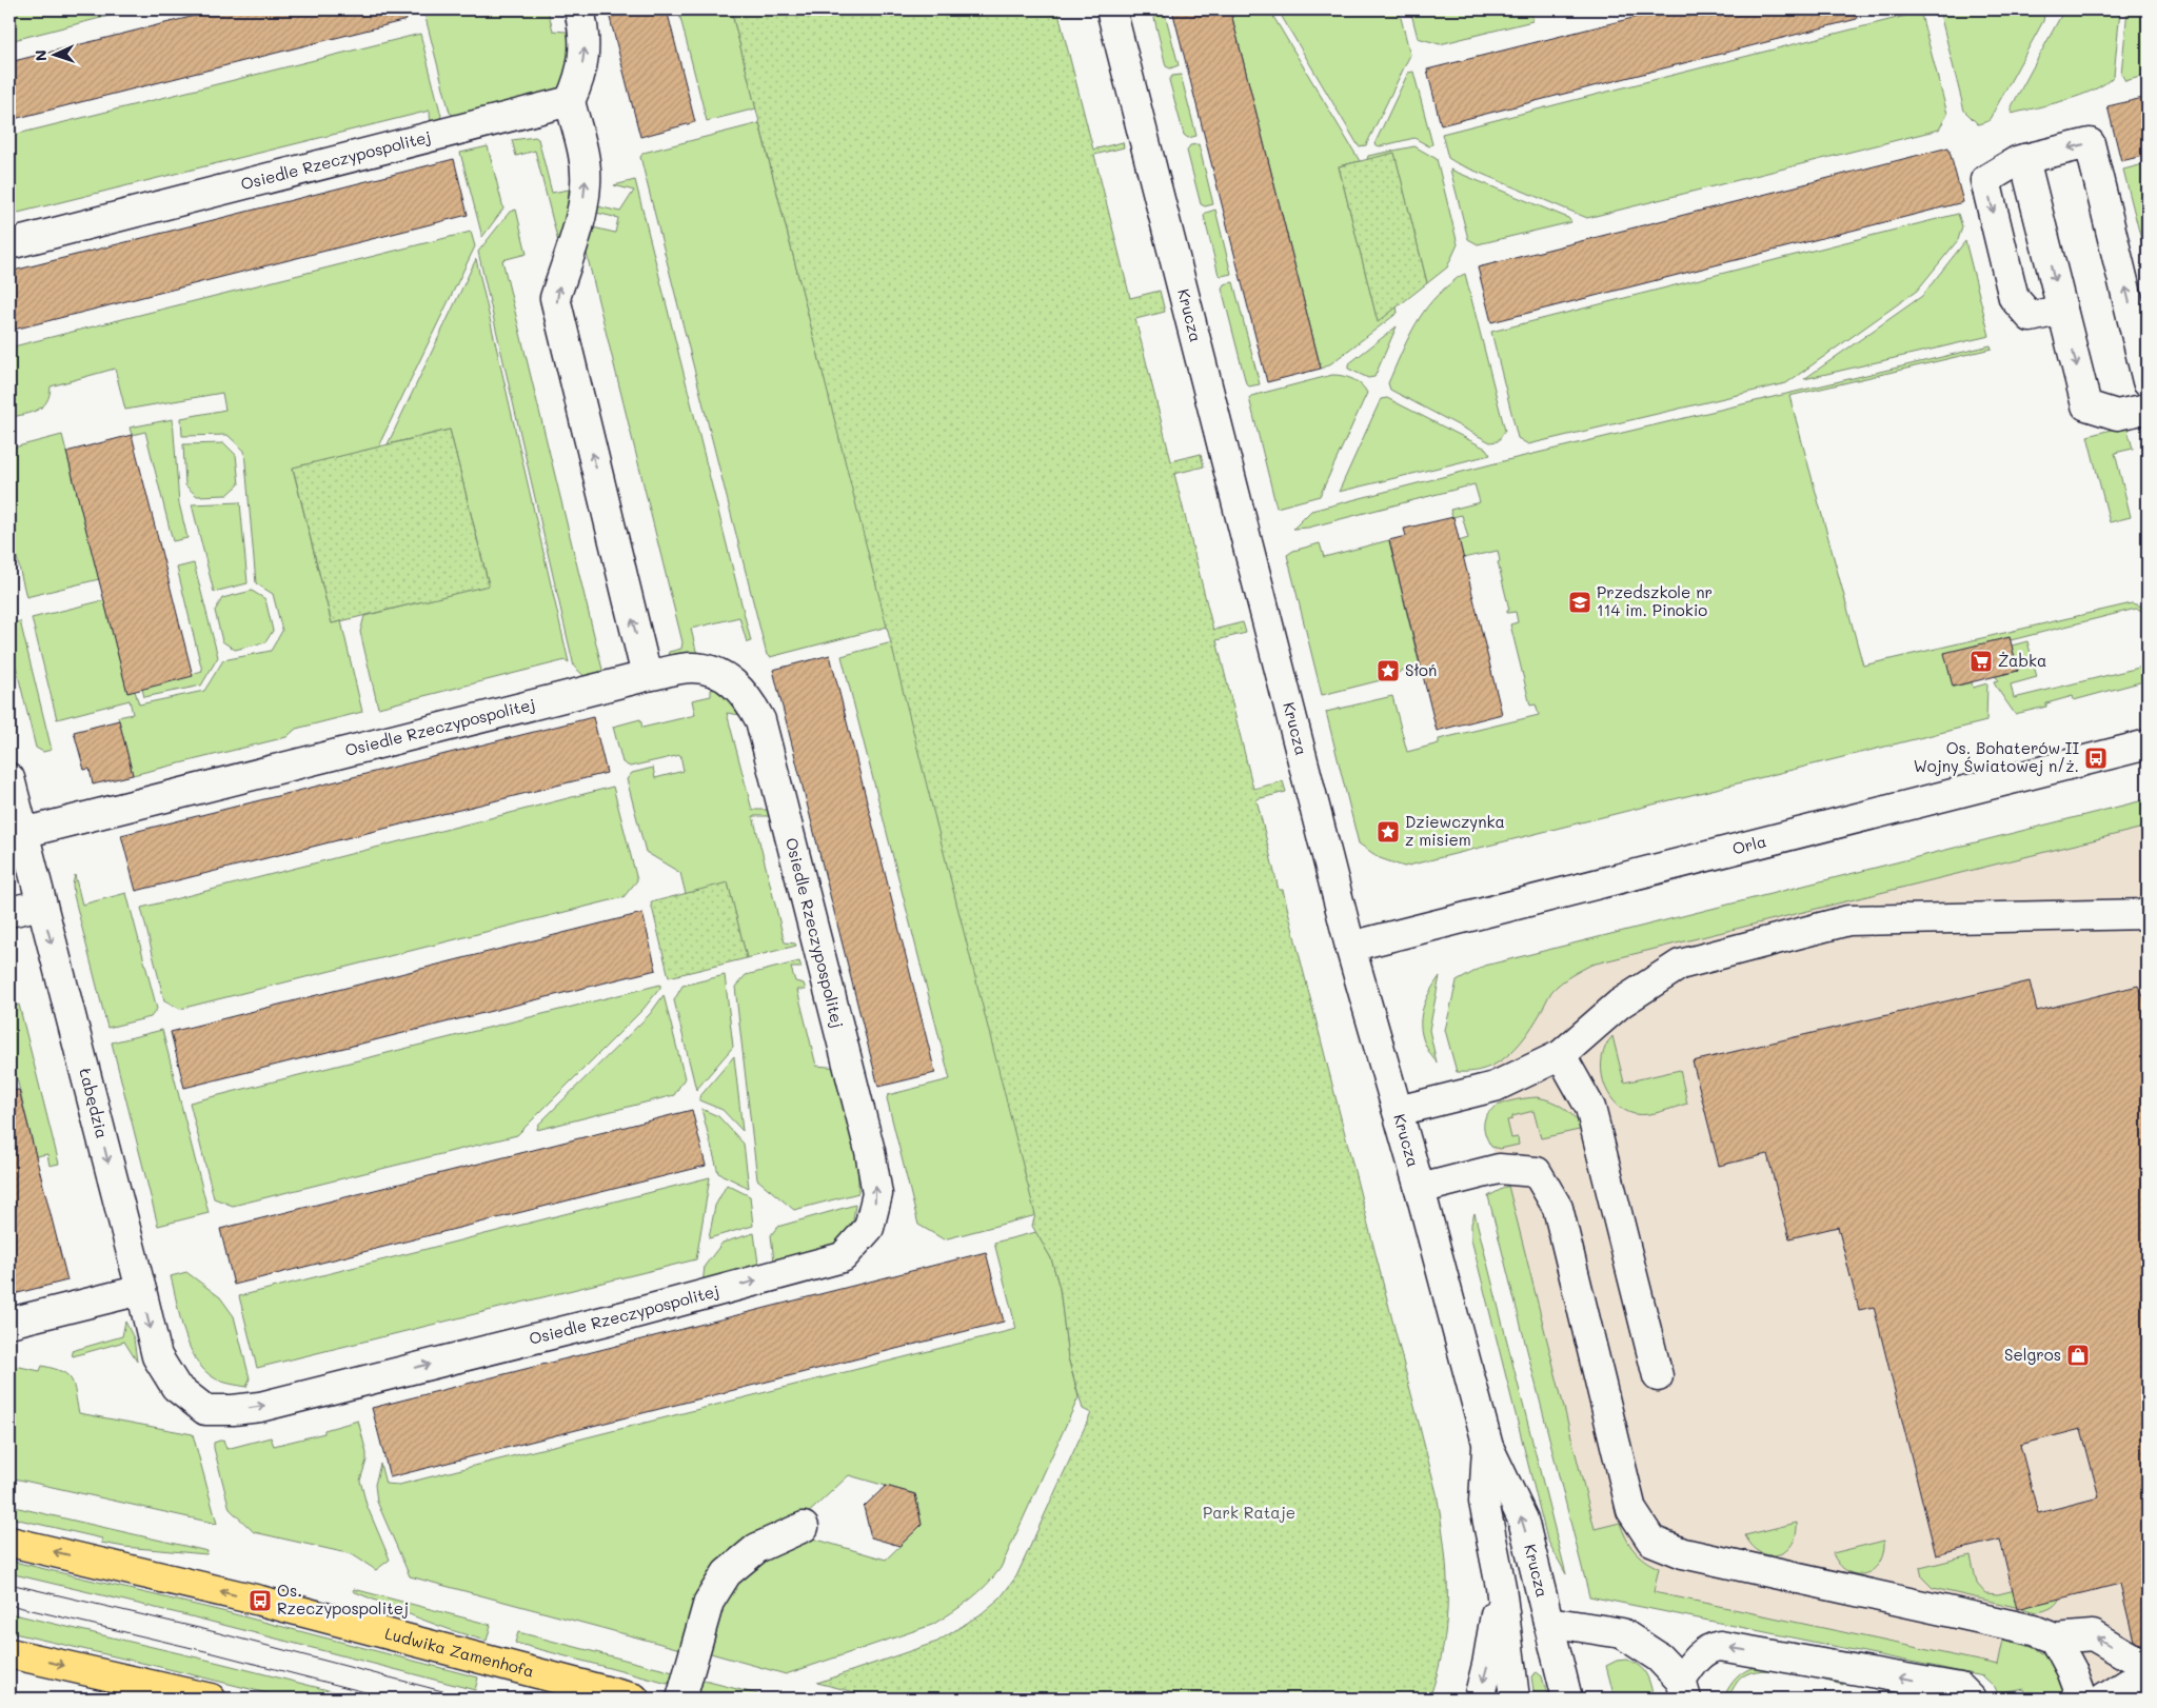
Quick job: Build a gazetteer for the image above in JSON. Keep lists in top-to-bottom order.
{
  "streets": {
    "main road": ["Ludwika Zamenhofa"],
    "street": [
      "Osiedle Rzeczypospolitej",
      "Krucza",
      "Orla",
      "Łabędzia"
    ]
  },
  "crossings": [
    ["Osiedle Rzeczypospolitej", "Łabędzia"],
    ["Krucza", "Orla"]
  ],
  "one_way": ["Łabędzia"],
  "parks": ["Park Rataje"],
  "places": {
    "school or university": ["Przedszkole nr 114 im. Pinokio"],
    "supermarket": ["Żabka"],
    "place": ["Słoń", "Dziewczynka z misiem"],
    "bus stop": ["Os. Bohaterów II Wojny Światowej n/ż.", "Os. Rzeczypospolitej"],
    "shop": ["Selgros"]
  },
  "north": "left"
}
